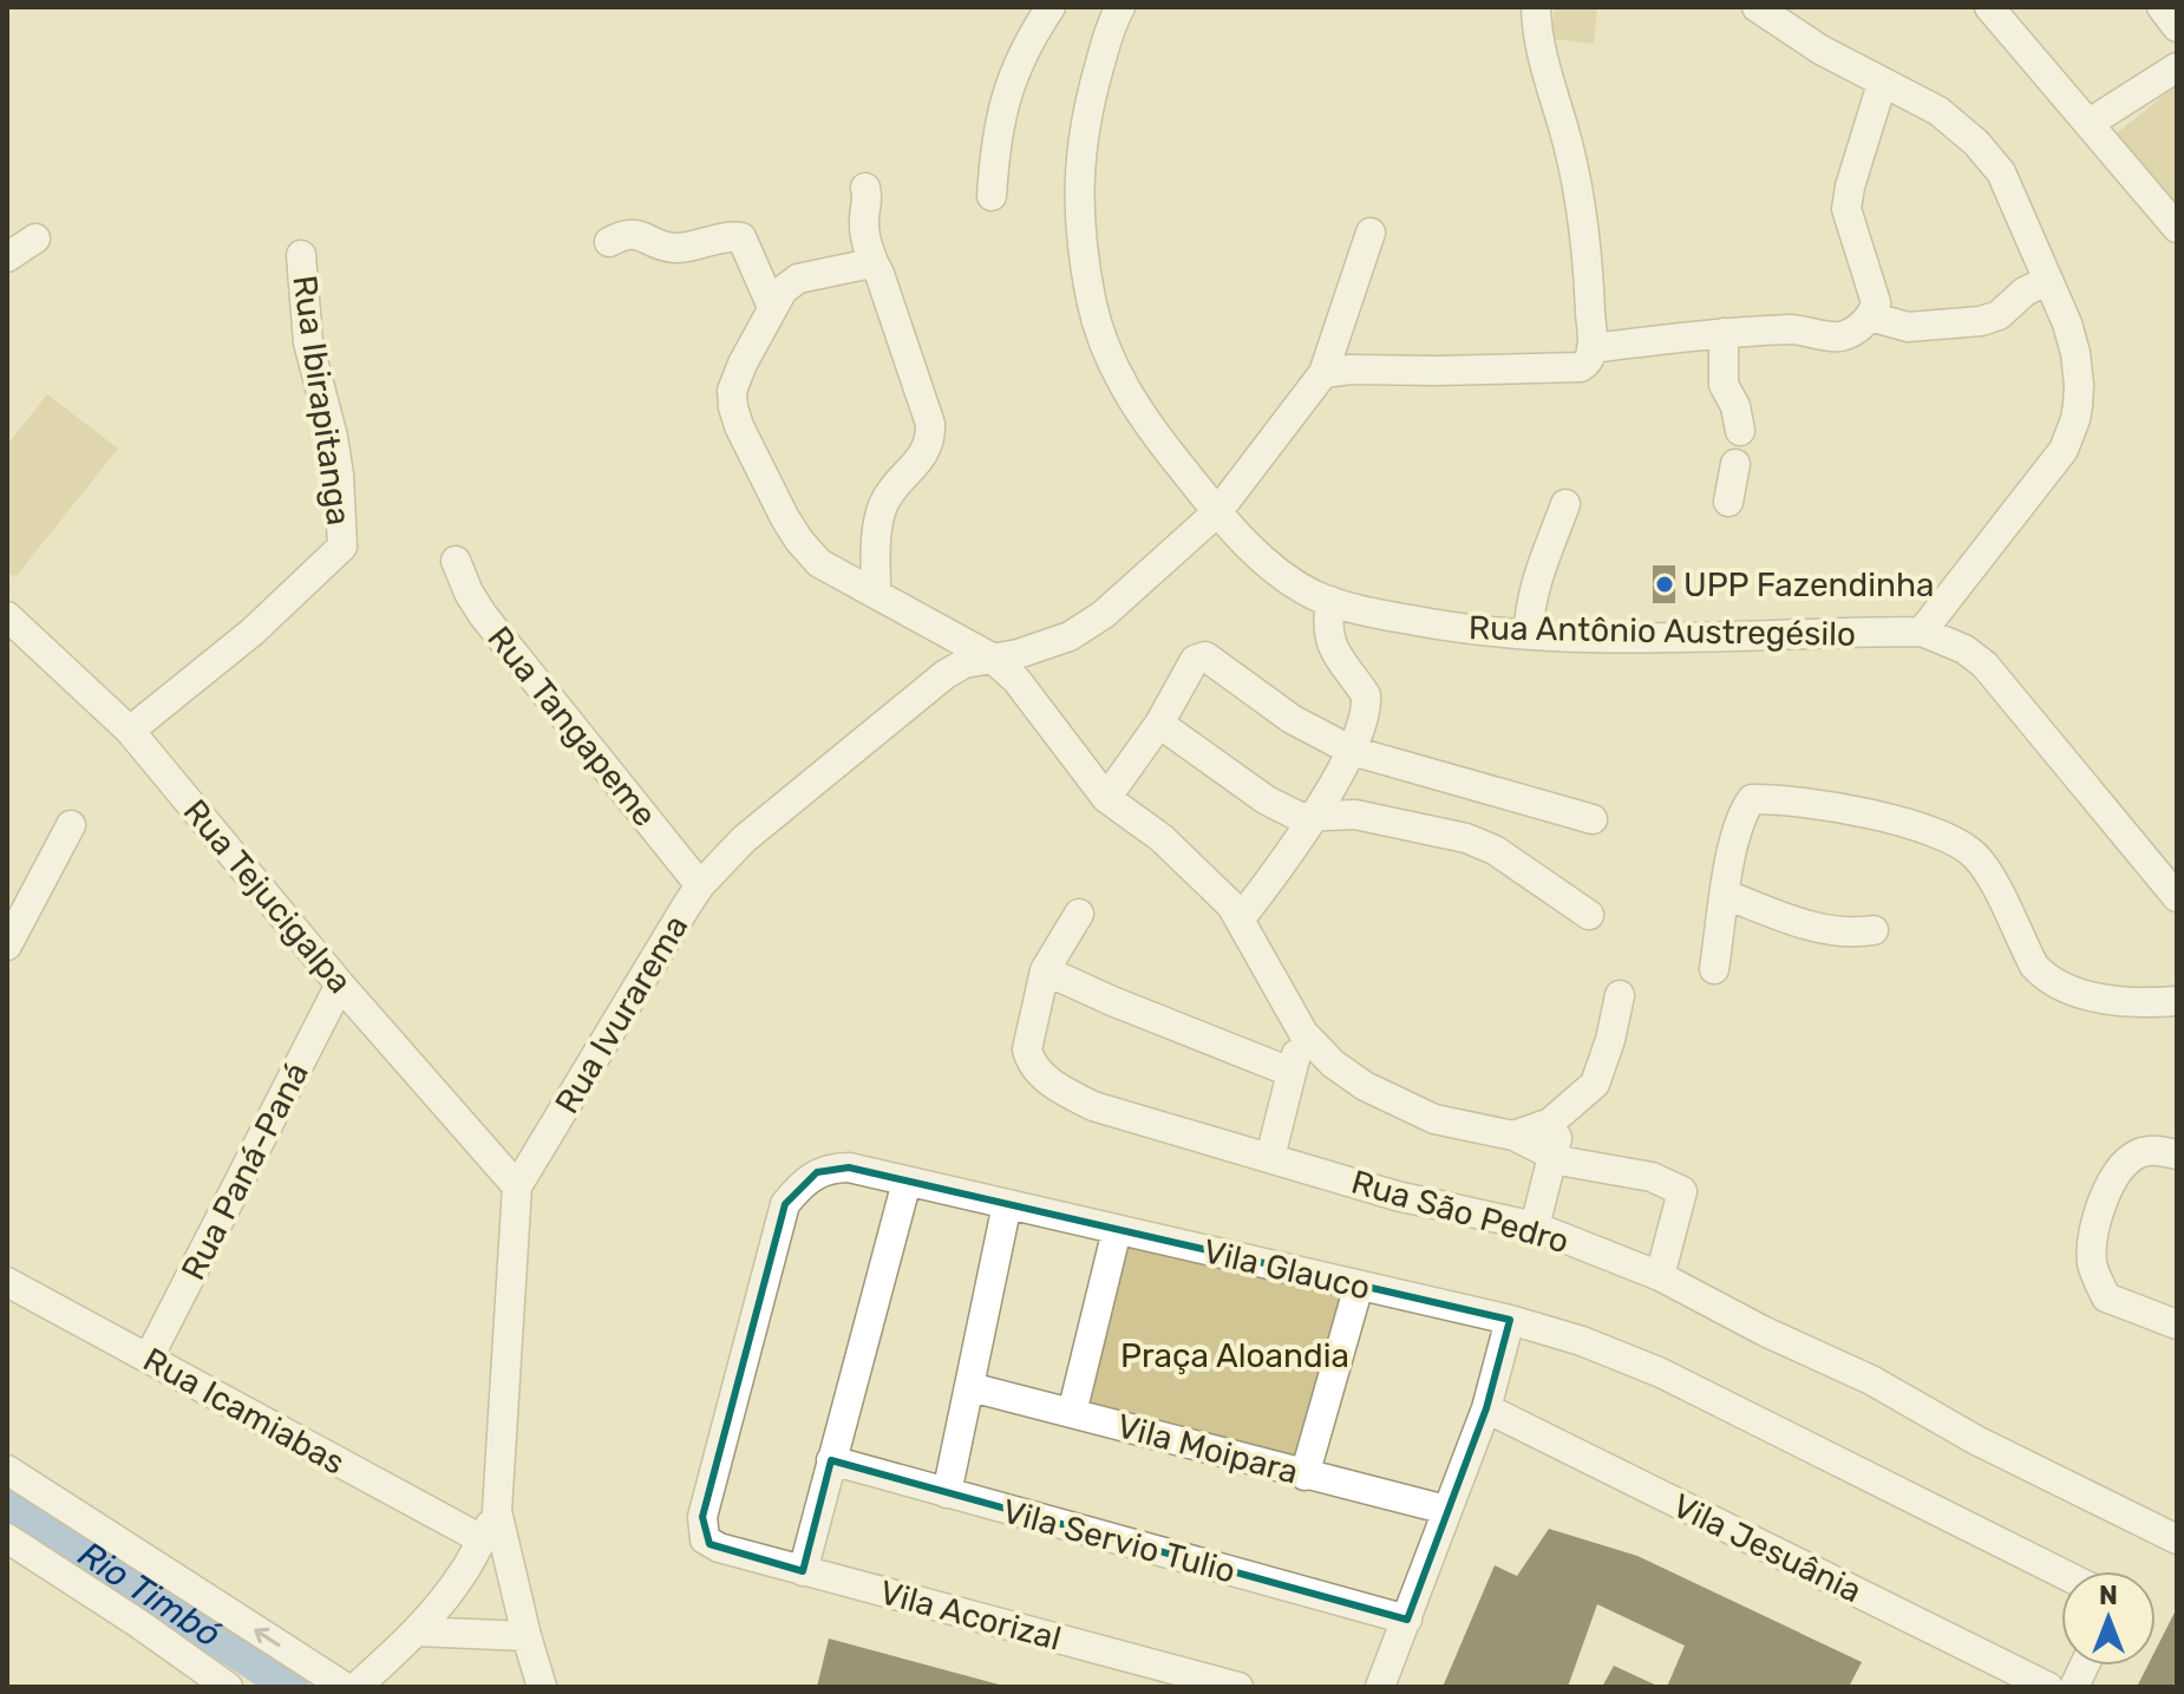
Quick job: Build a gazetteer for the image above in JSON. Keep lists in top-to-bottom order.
{
  "streets": {
    "street": [
      "Rua Ibirapitanga",
      "Rua Antônio Austregésilo",
      "Rua Tangapeme",
      "Rua Tejucigalpa",
      "Rua Ivurarema",
      "Rua Paná-Paná",
      "Rua São Pedro",
      "Vila Glauco",
      "Rua Icamiabas",
      "Vila Moipara",
      "Vila Servio Tulio",
      "Vila Jesuânia",
      "Vila Acorizal"
    ]
  },
  "crossings": [
    ["Rua Ibirapitanga", "Rua Tejucigalpa"],
    ["Rua Antônio Austregésilo", "Rua Ivurarema"],
    ["Rua Tangapeme", "Rua Ivurarema"],
    ["Rua Tejucigalpa", "Rua Ivurarema"],
    ["Rua Tejucigalpa", "Rua Paná-Paná"],
    ["Rua Paná-Paná", "Rua Icamiabas"],
    ["Vila Glauco", "Vila Acorizal"]
  ],
  "water": ["Rio Timbó"],
  "parks": ["Praça Aloandia"],
  "places": ["UPP Fazendinha"],
  "north": "top"
}
